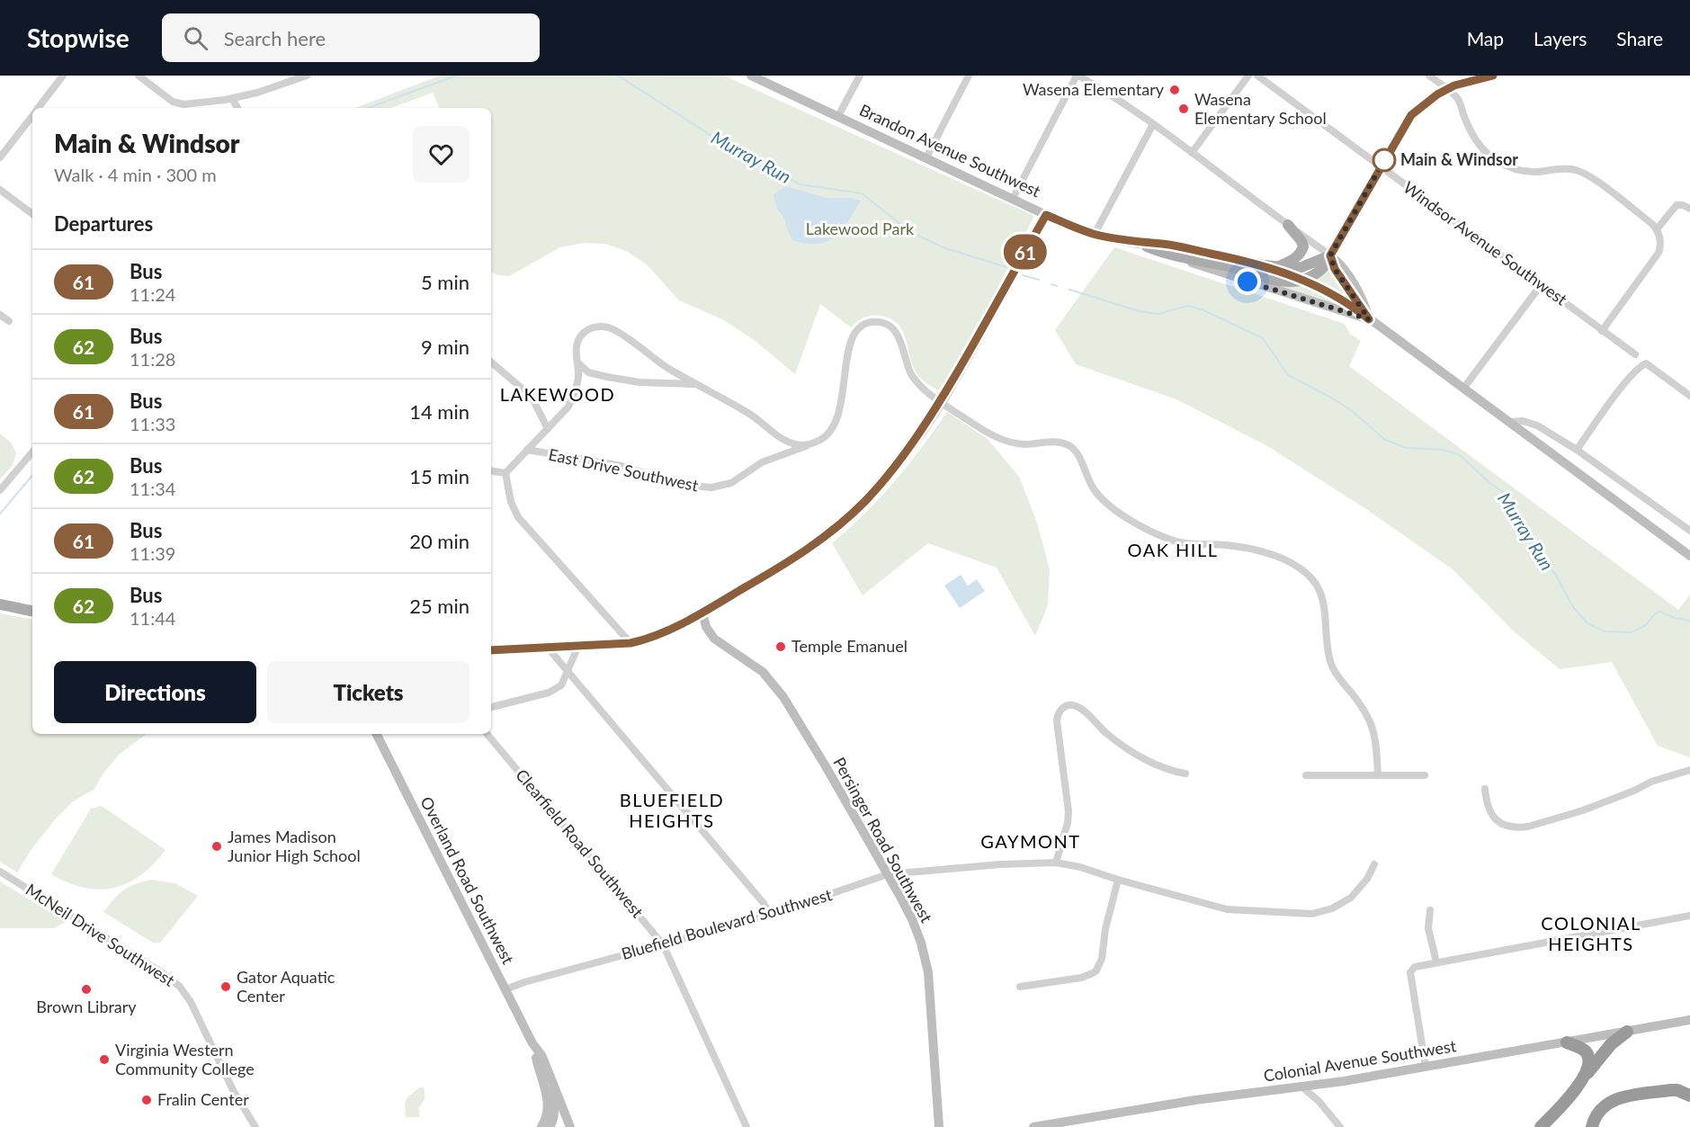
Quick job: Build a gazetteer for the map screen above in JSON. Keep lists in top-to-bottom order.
{
  "streets": {
    "main road": [
      "Brandon Avenue Southwest",
      "Persinger Road Southwest",
      "Overland Road Southwest",
      "Colonial Avenue Southwest"
    ],
    "street": [
      "Windsor Avenue Southwest",
      "East Drive Southwest",
      "Clearfield Road Southwest",
      "Bluefield Boulevard Southwest",
      "McNeil Drive Southwest"
    ]
  },
  "crossings": [
    ["Persinger Road Southwest", "Bluefield Boulevard Southwest"],
    ["Clearfield Road Southwest", "Bluefield Boulevard Southwest"],
    ["Overland Road Southwest", "Bluefield Boulevard Southwest"]
  ],
  "districts": [
    "LAKEWOOD",
    "OAK HILL",
    "BLUEFIELD HEIGHTS",
    "GAYMONT",
    "COLONIAL HEIGHTS"
  ],
  "water": ["Murray Run"],
  "parks": ["Lakewood Park"],
  "places": [
    "Wasena Elementary",
    "Wasena Elementary School",
    "Main & Windsor",
    "Temple Emanuel",
    "James Madison Junior High School",
    "Gator Aquatic Center",
    "Brown Library",
    "Virginia Western Community College",
    "Fralin Center"
  ],
  "lines": ["bus line 61"],
  "page": {
    "header": "Stopwise",
    "search": "Search here",
    "nav": ["Map", "Layers", "Share"],
    "on_map": "61",
    "heading": [
      ["Main & Windsor", "Walk · 4 min · 300 m"],
      "Departures"
    ],
    "list": [
      {
        "mark": "61",
        "name": "Bus",
        "note": "11:24",
        "value": "5 min"
      },
      {
        "mark": "62",
        "name": "Bus",
        "note": "11:28",
        "value": "9 min"
      },
      {
        "mark": "61",
        "name": "Bus",
        "note": "11:33",
        "value": "14 min"
      },
      {
        "mark": "62",
        "name": "Bus",
        "note": "11:34",
        "value": "15 min"
      },
      {
        "mark": "61",
        "name": "Bus",
        "note": "11:39",
        "value": "20 min"
      },
      {
        "mark": "62",
        "name": "Bus",
        "note": "11:44",
        "value": "25 min"
      }
    ],
    "buttons": ["Directions", "Tickets"]
  }
}
